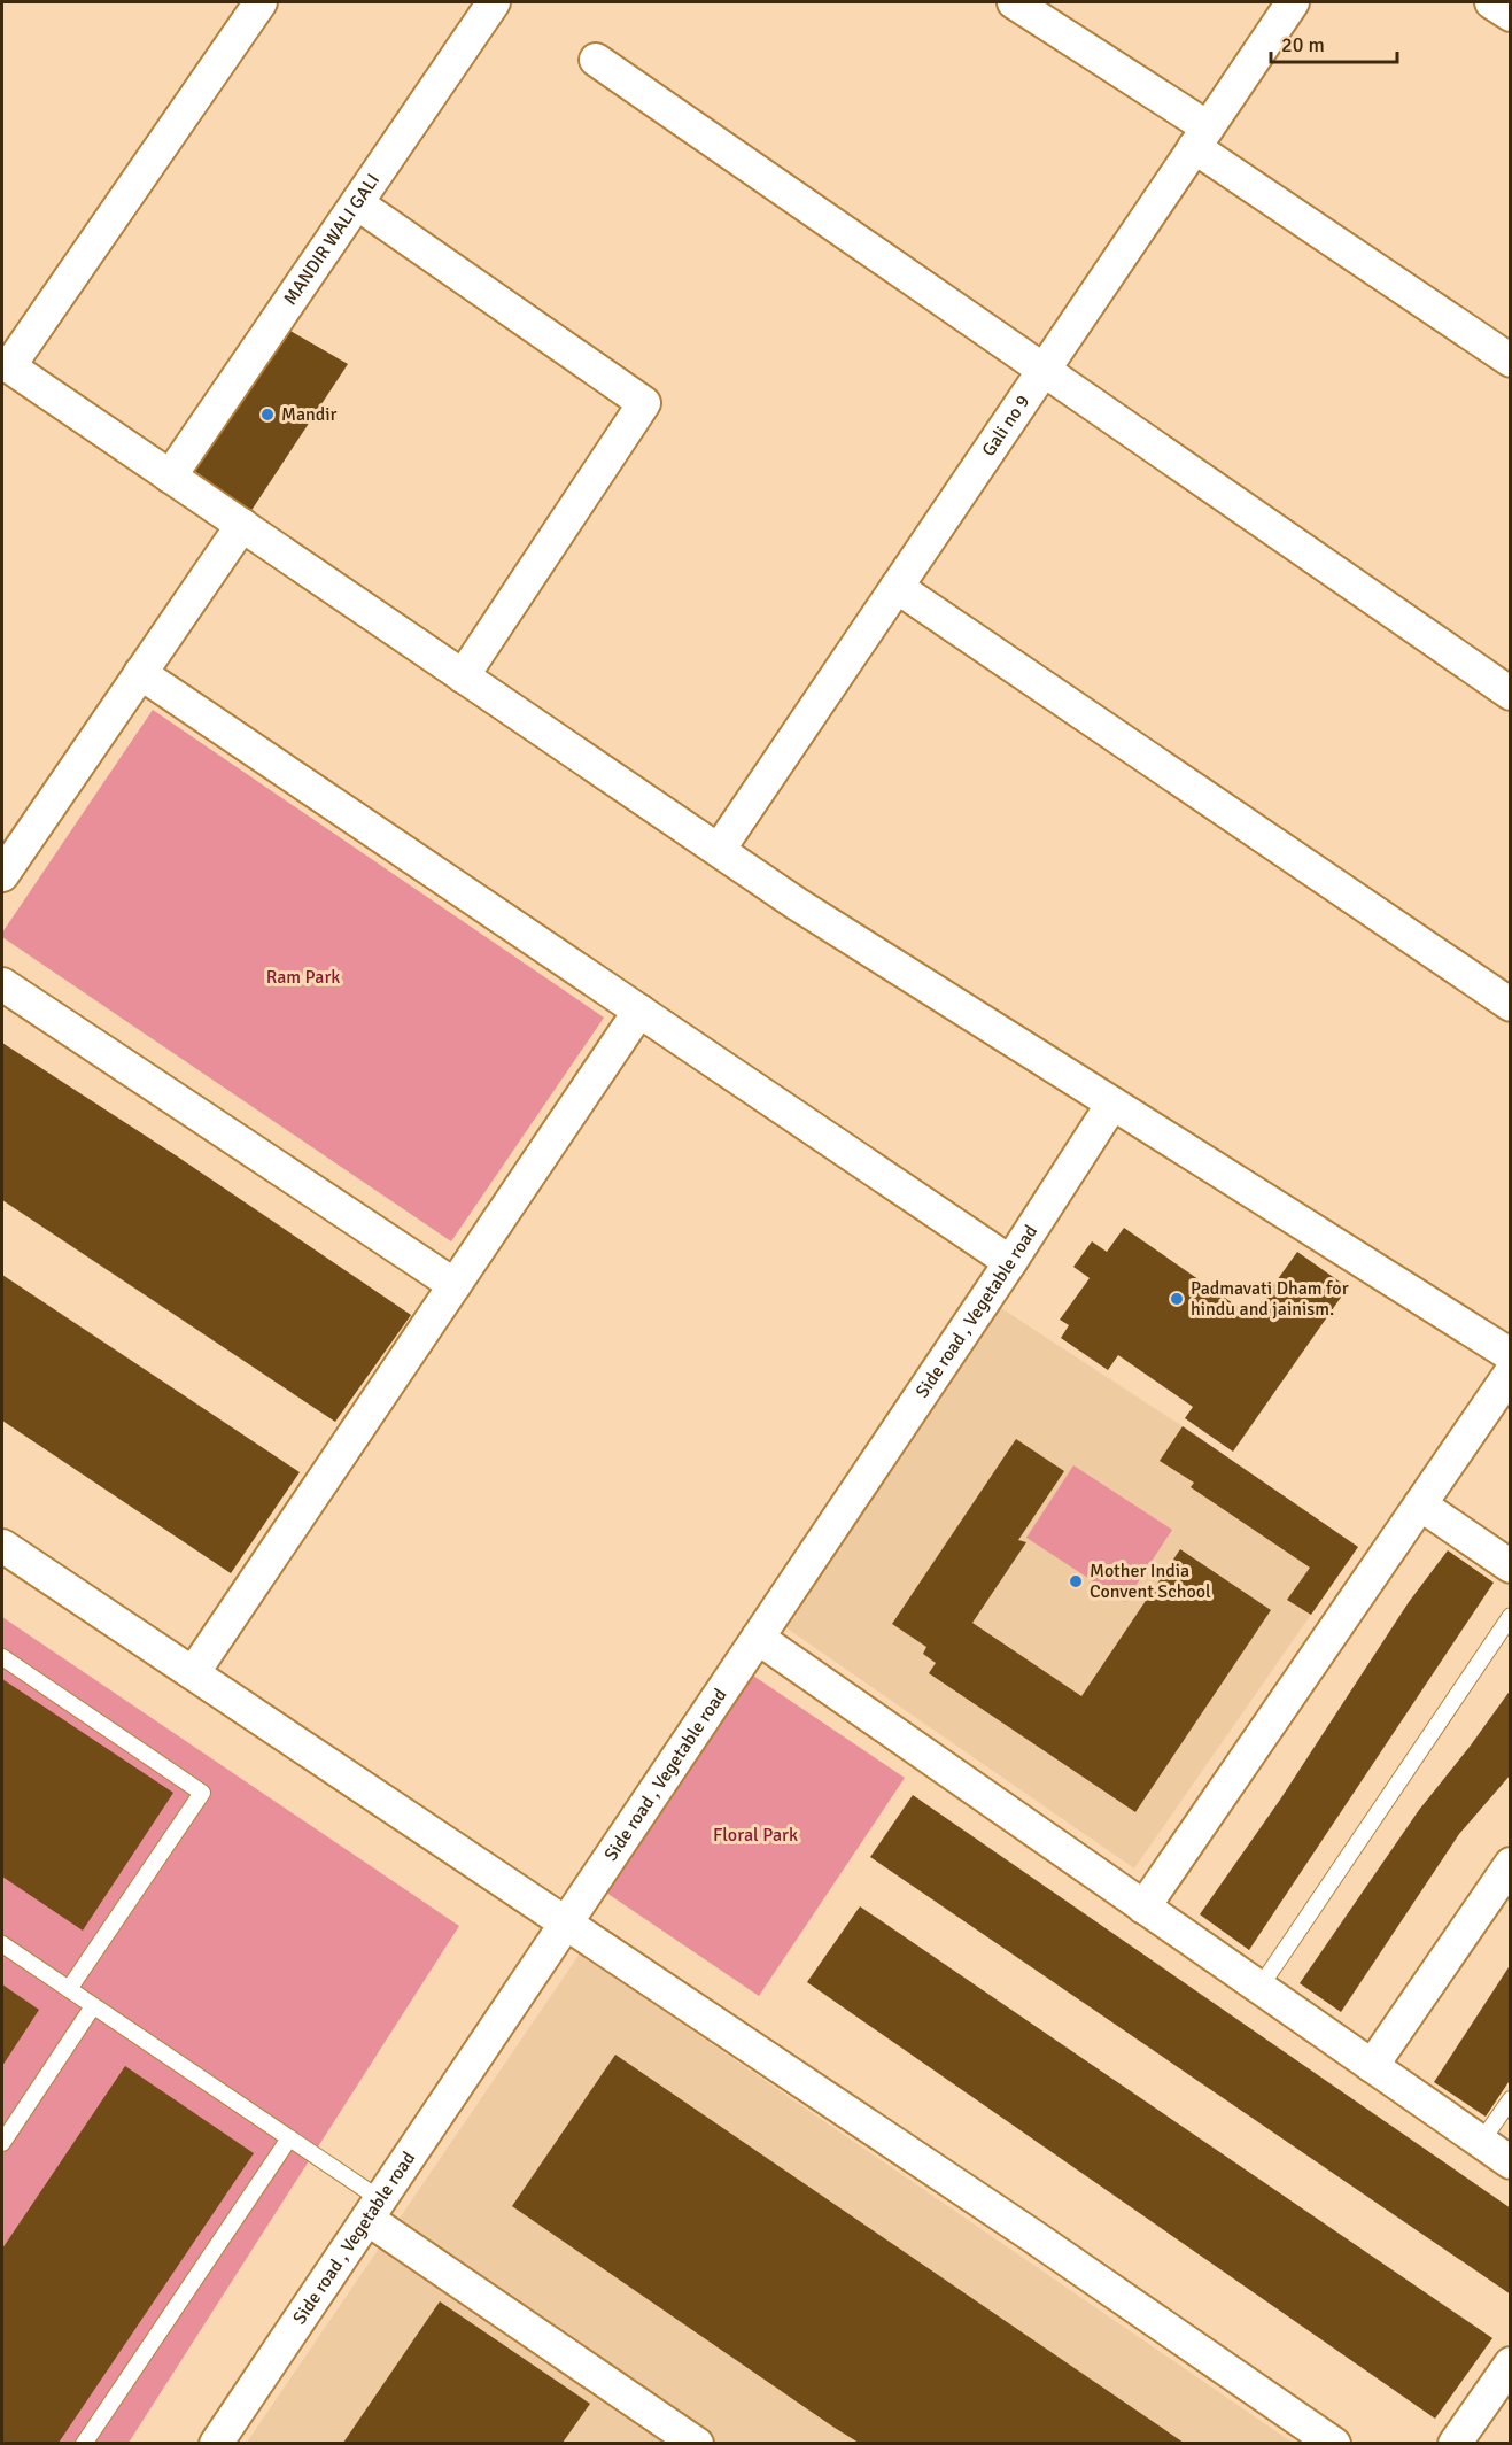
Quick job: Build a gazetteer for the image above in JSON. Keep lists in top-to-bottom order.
{
  "streets": {
    "street": ["MANDIR WALI GALI", "Gali no 9", "Side road , Vegetable road"]
  },
  "parks": ["Ram Park", "Floral Park"],
  "places": ["Mandir", "Padmavati Dham for hindu and jainism.", "Mother India Convent School"],
  "scale_bar": "20 m"
}
